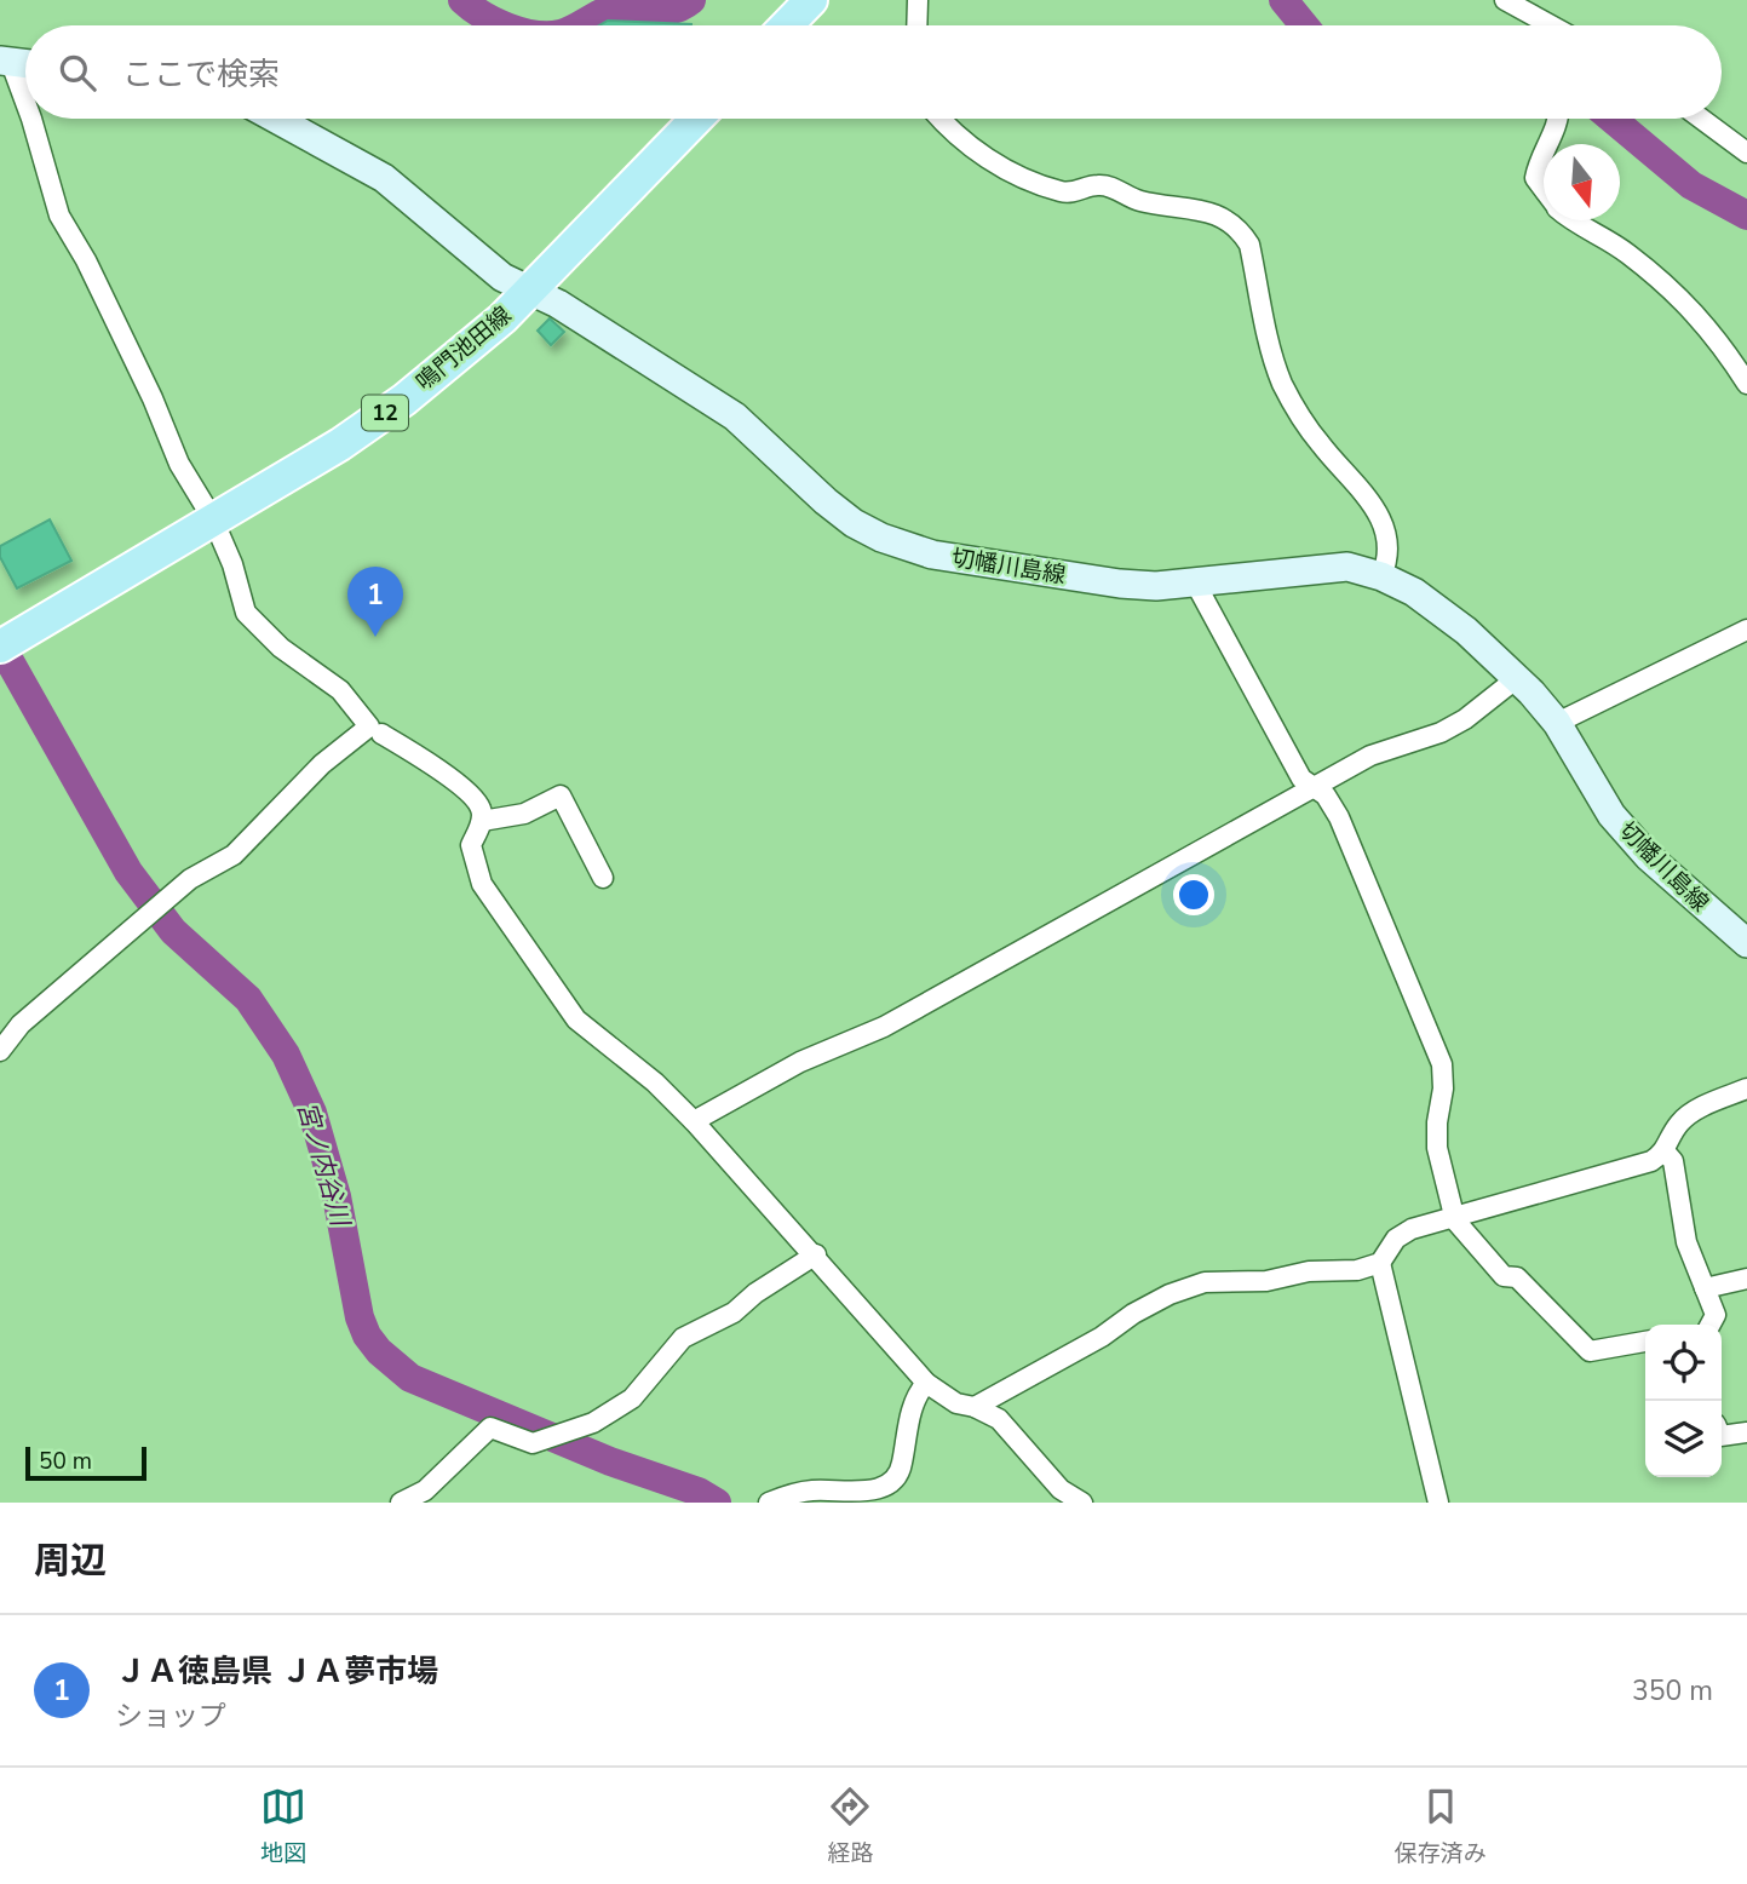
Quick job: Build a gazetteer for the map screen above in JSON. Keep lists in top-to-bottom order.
{
  "streets": {
    "main road": ["鳴門池田線", "12", "切幡川島線"]
  },
  "crossings": [
    ["鳴門池田線", "切幡川島線"]
  ],
  "water": ["宮ノ内谷川"],
  "scale_bar": "50 m",
  "north": "bottom",
  "page": {
    "search": "ここで検索",
    "pins": "1",
    "scale": "50 m",
    "heading": "周辺",
    "list": [
      {
        "mark": "1",
        "name": "ＪＡ徳島県 ＪＡ夢市場",
        "note": "ショップ",
        "value": "350 m"
      }
    ],
    "nav": ["地図", "経路", "保存済み"]
  }
}
